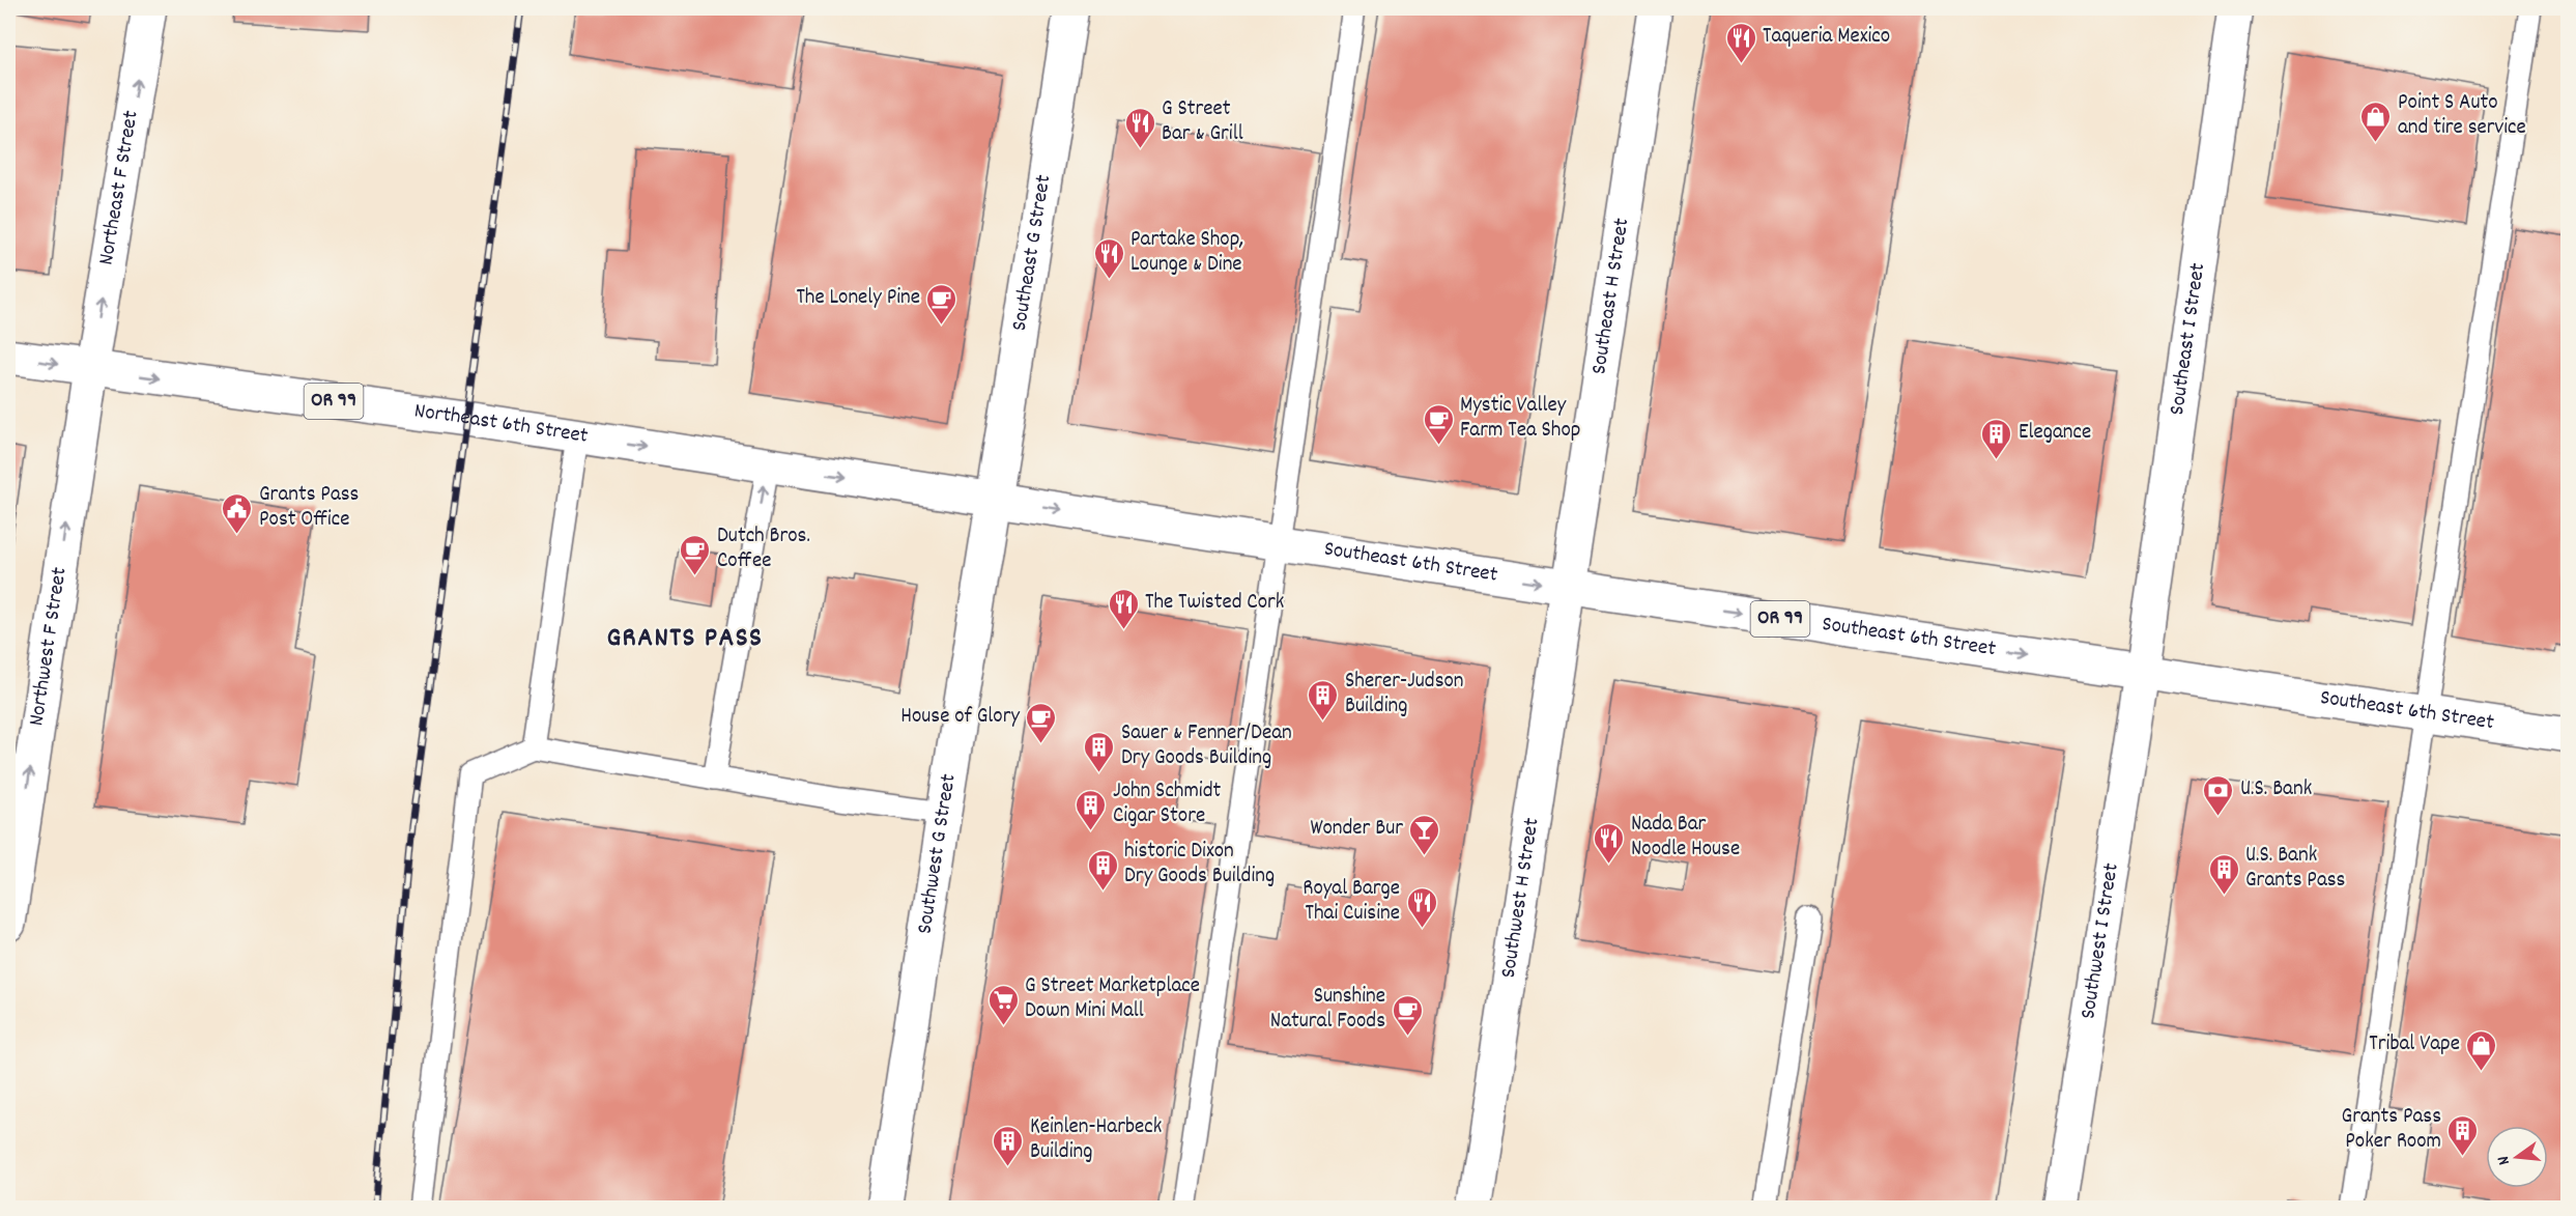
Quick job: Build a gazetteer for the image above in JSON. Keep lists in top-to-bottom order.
{
  "streets": {
    "main road": [
      "Northeast F Street",
      "Southeast G Street",
      "Southeast H Street",
      "Southeast I Street",
      "OR 99",
      "Northeast 6th Street",
      "Southeast 6th Street",
      "Northwest F Street",
      "Southwest G Street",
      "Southwest H Street",
      "Southwest I Street"
    ]
  },
  "crossings": [
    ["Northeast F Street", "Northeast 6th Street"],
    ["Northeast F Street", "Northwest F Street"],
    ["Southeast G Street", "Northeast 6th Street"],
    ["Southeast G Street", "Southeast 6th Street"],
    ["Southeast G Street", "Southwest G Street"],
    ["Southeast H Street", "Southeast 6th Street"],
    ["Southeast H Street", "Southwest H Street"],
    ["Southeast I Street", "Southeast 6th Street"],
    ["Southeast I Street", "Southwest I Street"],
    ["Northeast 6th Street", "Southeast 6th Street"],
    ["Northeast 6th Street", "Northwest F Street"],
    ["Northeast 6th Street", "Southwest G Street"],
    ["Southeast 6th Street", "Southwest G Street"],
    ["Southeast 6th Street", "Southwest H Street"],
    ["Southeast 6th Street", "Southwest I Street"]
  ],
  "one_way": [
    "Northeast F Street",
    "Northeast 6th Street",
    "Southeast 6th Street",
    "Northwest F Street"
  ],
  "districts": ["GRANTS PASS"],
  "places": {
    "restaurant": [
      "Taqueria Mexico",
      "G Street Bar & Grill",
      "Partake Shop, Lounge & Dine",
      "The Twisted Cork",
      "Nada Bar Noodle House",
      "Royal Barge Thai Cuisine"
    ],
    "shop": ["Point S Auto and tire service", "Tribal Vape"],
    "cafe": [
      "The Lonely Pine",
      "Mystic Valley Farm Tea Shop",
      "Dutch Bros. Coffee",
      "House of Glory",
      "Sunshine Natural Foods"
    ],
    "building": [
      "Elegance",
      "Sherer-Judson Building",
      "Sauer & Fenner/Dean Dry Goods Building",
      "John Schmidt Cigar Store",
      "historic Dixon Dry Goods Building",
      "U.S. Bank Grants Pass",
      "Grants Pass Poker Room",
      "Keinlen-Harbeck Building"
    ],
    "public building": ["Grants Pass Post Office"],
    "bank": ["U.S. Bank"],
    "bar": ["Wonder Bur"],
    "supermarket": ["G Street Marketplace Down Mini Mall"]
  },
  "north": "left"
}
